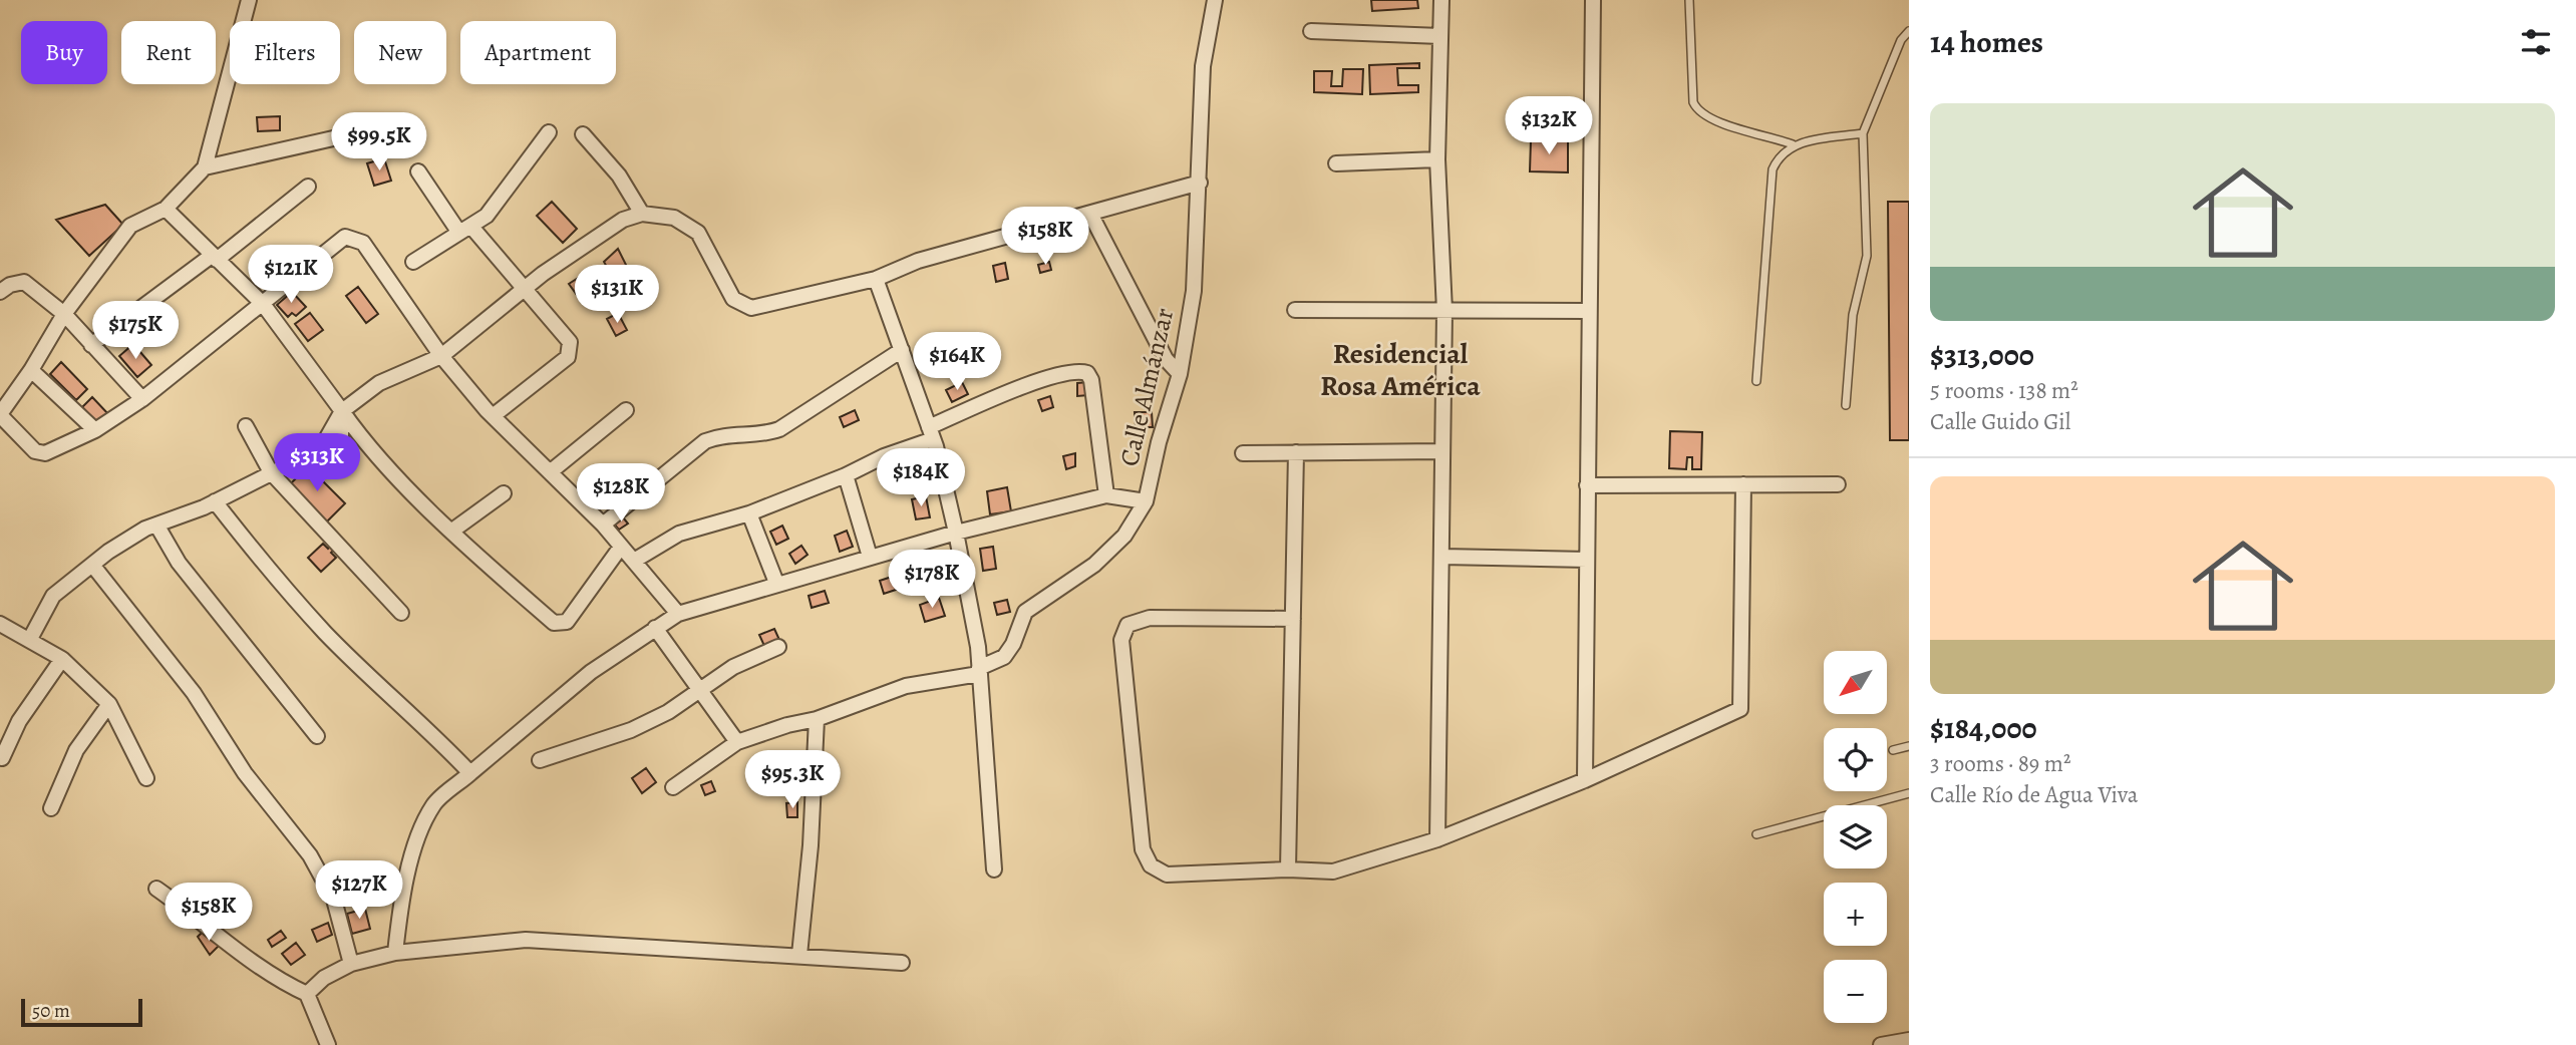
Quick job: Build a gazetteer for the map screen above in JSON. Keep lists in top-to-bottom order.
{
  "streets": {
    "street": ["Calle Almánzar"]
  },
  "districts": ["Residencial Rosa América"],
  "scale_bar": "50 m",
  "north": "bottom left",
  "page": {
    "heading": "14 homes",
    "chip": [
      "Buy",
      "Rent",
      "Filters",
      "New",
      "Apartment"
    ],
    "list": [
      {
        "name": "$313,000",
        "note": "5 rooms · 138 m² · Calle Guido Gil"
      },
      {
        "name": "$184,000",
        "note": "3 rooms · 89 m² · Calle Río de Agua Viva"
      }
    ],
    "price": [
      "$132K",
      "$99.5K",
      "$158K",
      "$121K",
      "$131K",
      "$175K",
      "$164K",
      "$313K",
      "$184K",
      "$128K",
      "$178K",
      "$95.3K",
      "$127K",
      "$158K"
    ],
    "map_buttons": ["+", "−"],
    "scale": "50 m"
  }
}
